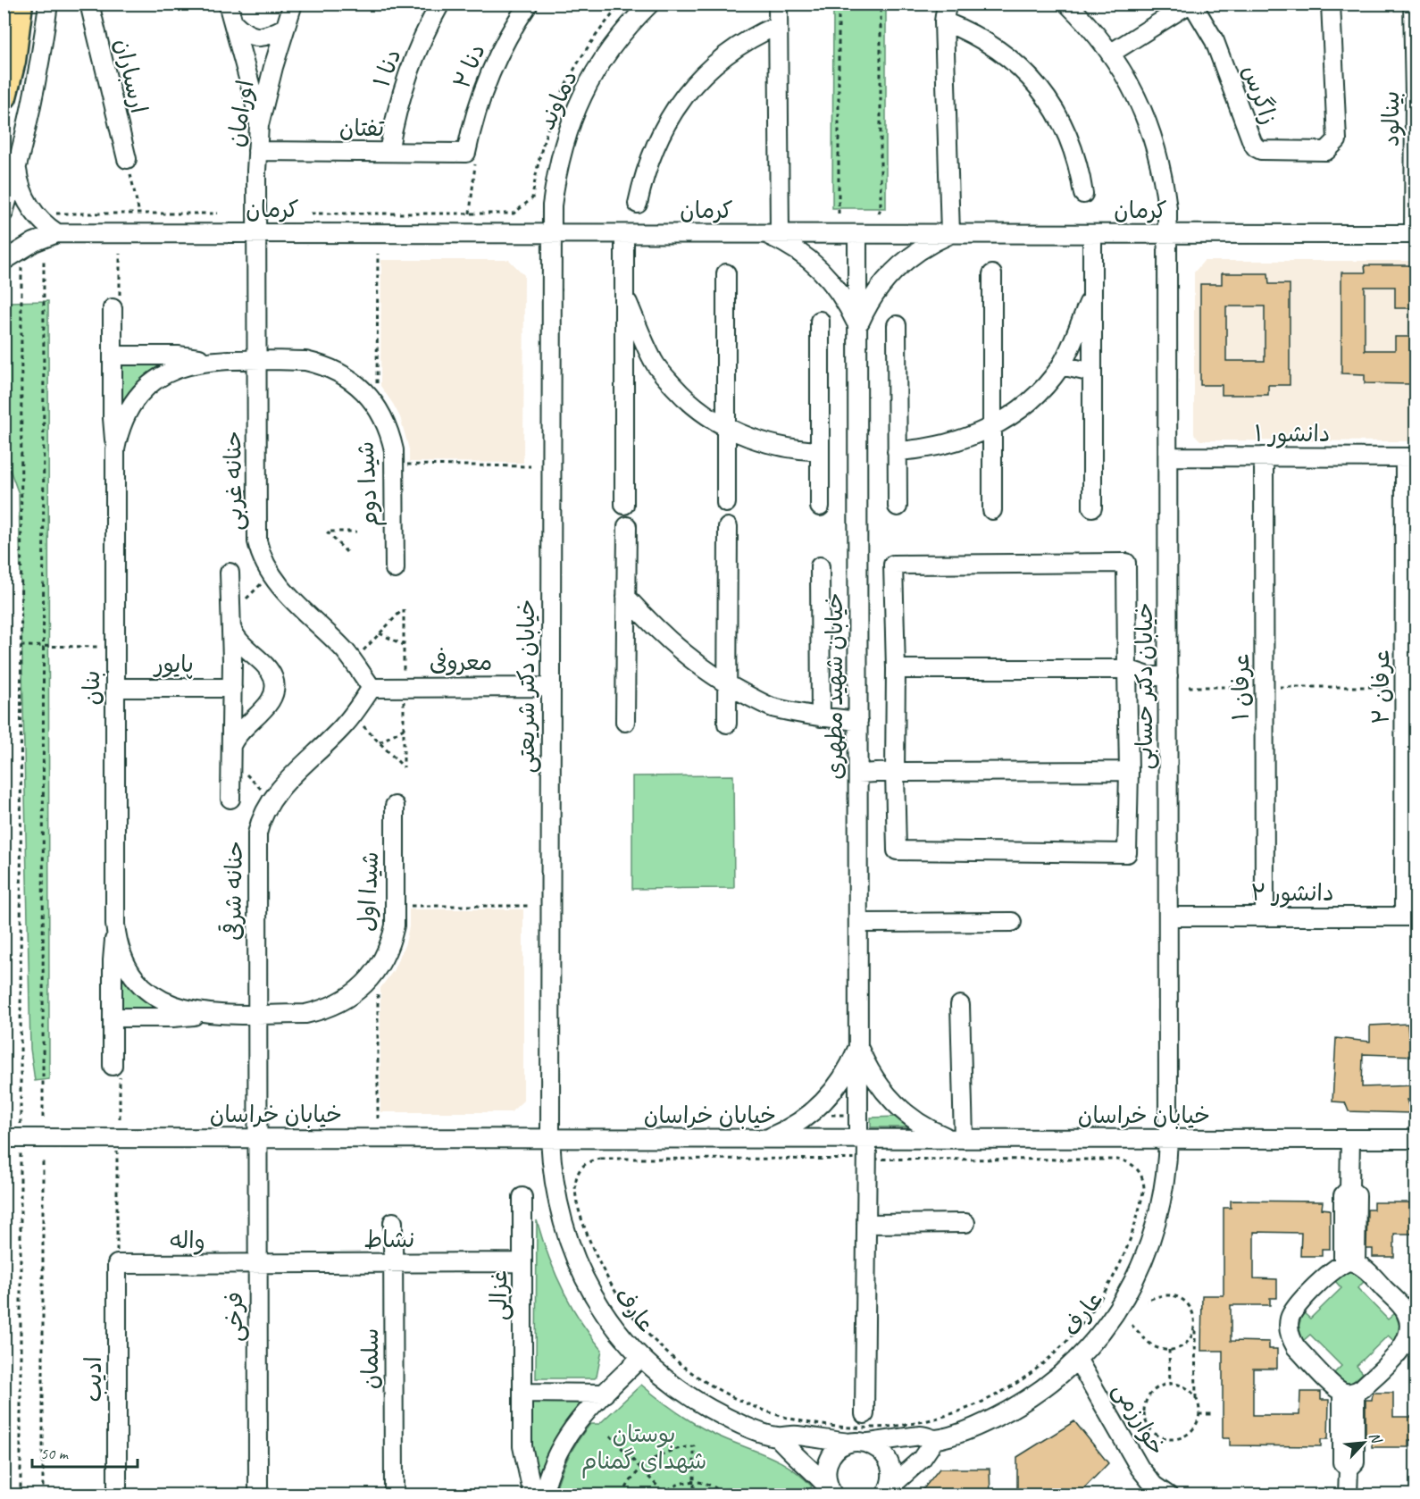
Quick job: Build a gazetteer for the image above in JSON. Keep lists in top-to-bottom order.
{
  "streets": {
    "street": [
      "دنا ۲",
      "دنا ۱",
      "ارسباران",
      "زاگرس",
      "دماوند",
      "اورامان",
      "بینالود",
      "تفتان",
      "کرمان",
      "دانشور ۱",
      "حنانه غربی",
      "شیدا دوم",
      "معروفی",
      "پایور",
      "خیابان دکتر شریعتی",
      "خیابان شهید مطهری",
      "خیابان دکتر حسابی",
      "عرفان ۱",
      "عرفان ۲",
      "بنان",
      "حنانه شرقی",
      "شیدا اول",
      "دانشور ۲",
      "خیابان خراسان",
      "نشاط",
      "واله",
      "غزالی",
      "عارف",
      "فرخی",
      "سلمان",
      "ادیب",
      "خوارزمی"
    ]
  },
  "crossings": [
    ["دنا ۲", "تفتان"],
    ["دنا ۱", "تفتان"],
    ["زاگرس", "خیابان دکتر حسابی"],
    ["دماوند", "کرمان"],
    ["دماوند", "خیابان دکتر شریعتی"],
    ["اورامان", "تفتان"],
    ["اورامان", "کرمان"],
    ["اورامان", "حنانه غربی"],
    ["بینالود", "کرمان"],
    ["کرمان", "حنانه غربی"],
    ["کرمان", "خیابان دکتر شریعتی"],
    ["کرمان", "خیابان شهید مطهری"],
    ["کرمان", "خیابان دکتر حسابی"],
    ["دانشور ۱", "خیابان دکتر حسابی"],
    ["دانشور ۱", "عرفان ۱"],
    ["دانشور ۱", "عرفان ۲"],
    ["حنانه غربی", "شیدا دوم"],
    ["حنانه غربی", "معروفی"],
    ["حنانه غربی", "بنان"],
    ["حنانه غربی", "حنانه شرقی"],
    ["شیدا دوم", "بنان"],
    ["معروفی", "خیابان دکتر شریعتی"],
    ["معروفی", "حنانه شرقی"],
    ["پایور", "بنان"],
    ["خیابان دکتر شریعتی", "خیابان خراسان"],
    ["خیابان دکتر شریعتی", "عارف"],
    ["خیابان شهید مطهری", "خیابان خراسان"],
    ["خیابان دکتر حسابی", "دانشور ۲"],
    ["خیابان دکتر حسابی", "خیابان خراسان"],
    ["خیابان دکتر حسابی", "عارف"],
    ["عرفان ۱", "دانشور ۲"],
    ["عرفان ۲", "دانشور ۲"],
    ["بنان", "حنانه شرقی"],
    ["بنان", "شیدا اول"],
    ["حنانه شرقی", "شیدا اول"],
    ["حنانه شرقی", "خیابان خراسان"],
    ["حنانه شرقی", "فرخی"],
    ["خیابان خراسان", "عارف"],
    ["خیابان خراسان", "فرخی"],
    ["نشاط", "واله"],
    ["نشاط", "غزالی"],
    ["نشاط", "فرخی"],
    ["نشاط", "سلمان"],
    ["واله", "فرخی"],
    ["واله", "ادیب"],
    ["عارف", "خوارزمی"]
  ],
  "parks": ["بوستان شهدای گمنام"],
  "scale_bar": "50 m",
  "north": "top right"
}
